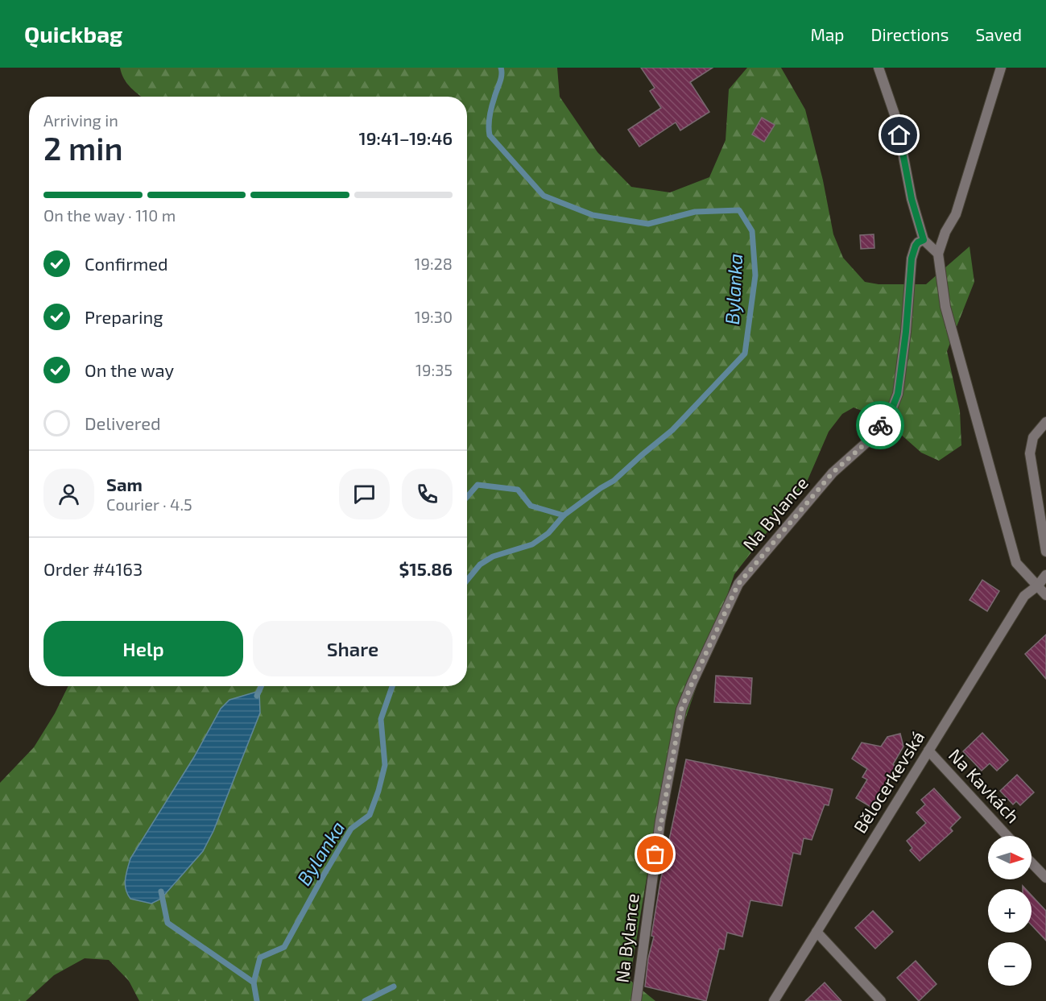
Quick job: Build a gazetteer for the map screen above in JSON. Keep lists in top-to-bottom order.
{
  "streets": {
    "street": ["Na Bylance", "Bělocerkevská", "Na Kavkách"]
  },
  "crossings": [
    ["Bělocerkevská", "Na Kavkách"]
  ],
  "water": ["Bylanka"],
  "north": "right",
  "page": {
    "header": "Quickbag",
    "nav": ["Map", "Directions", "Saved"],
    "heading": ["2 min", "Arriving in", "19:41–19:46"],
    "panel": [
      "Sam",
      "Courier · 4.5",
      "Order #4163",
      "$15.86"
    ],
    "bar": "On the way · 110 m",
    "list": [
      ["Confirmed", "19:28"],
      ["Preparing", "19:30"],
      ["On the way", "19:35"],
      "Delivered"
    ],
    "buttons": ["Help", "Share"],
    "map_buttons": ["+", "−"]
  }
}
